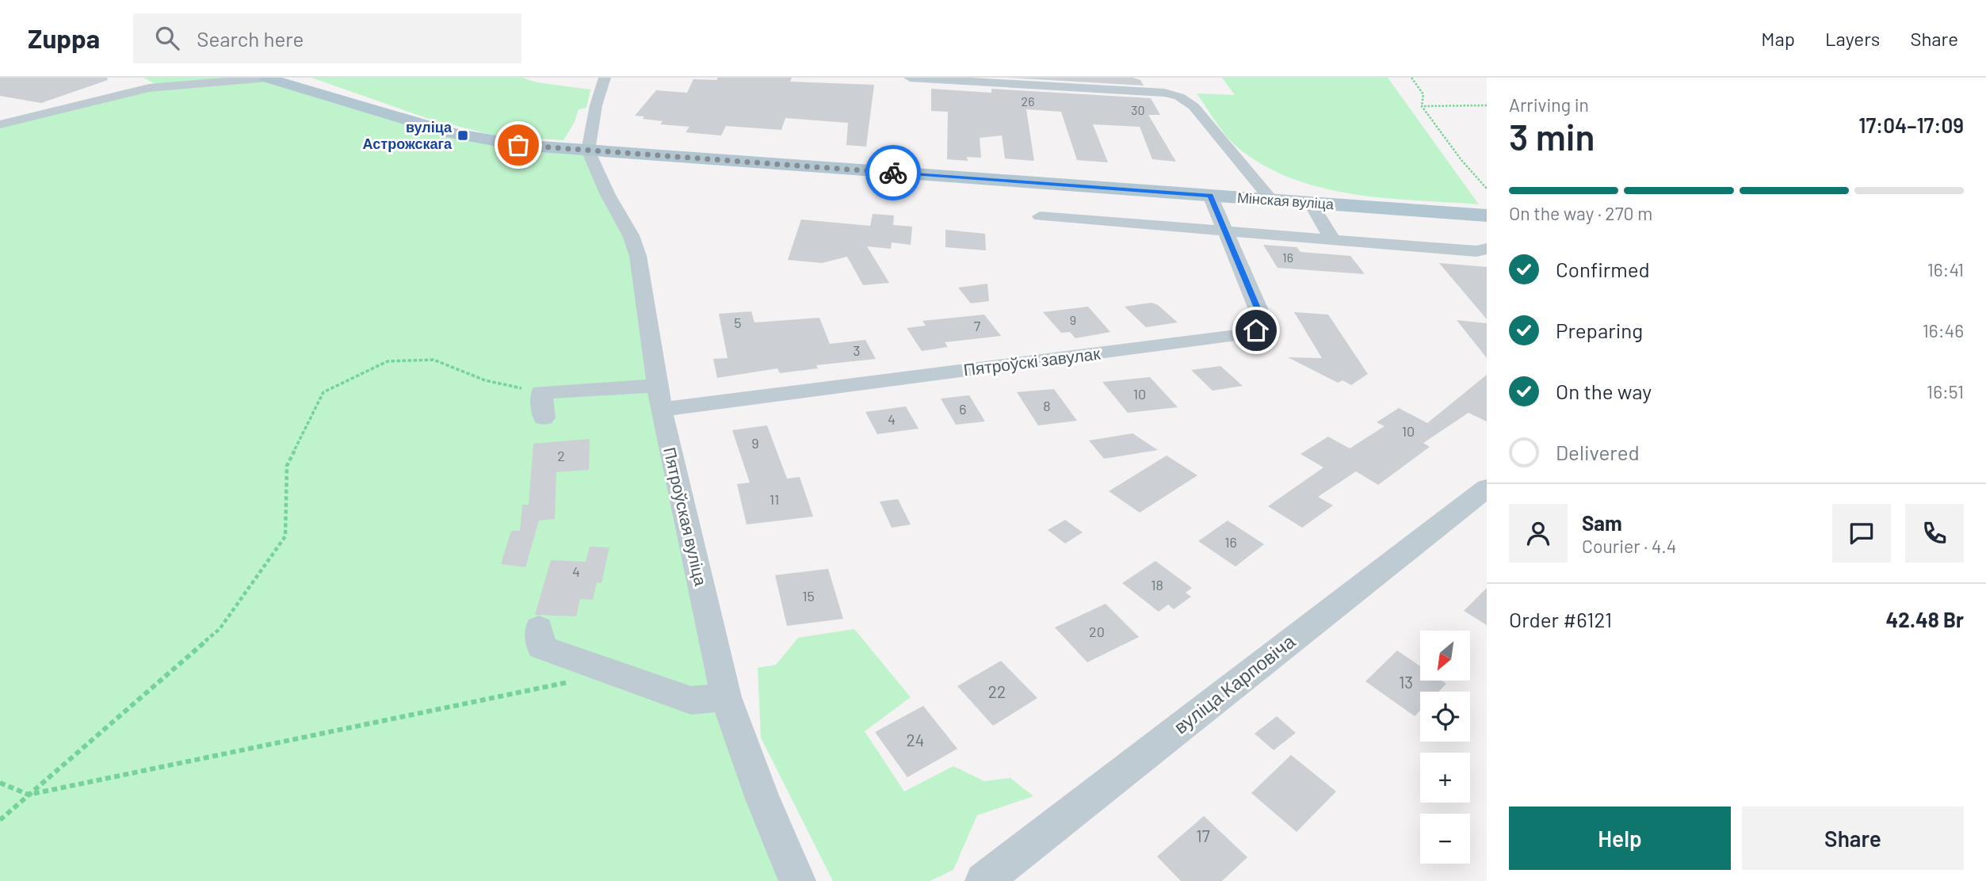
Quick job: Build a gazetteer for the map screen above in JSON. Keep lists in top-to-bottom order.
{
  "streets": {
    "main road": ["Мінская вуліца"],
    "street": ["Пятроўскі завулак", "Пятроўская вуліца", "вуліца Карповіча"]
  },
  "crossings": [
    ["Мінская вуліца", "Пятроўскі завулак"],
    ["Мінская вуліца", "Пятроўская вуліца"],
    ["Пятроўскі завулак", "Пятроўская вуліца"]
  ],
  "places": {
    "transit": ["вуліца Астрожскага"]
  },
  "house_numbers": [
    "26",
    "30",
    "16",
    "9",
    "5",
    "7",
    "3",
    "10",
    "8",
    "6",
    "4",
    "10",
    "9",
    "2",
    "11",
    "16",
    "4",
    "18",
    "15",
    "20",
    "13",
    "22",
    "24",
    "17"
  ],
  "north": "bottom left",
  "page": {
    "header": "Zuppa",
    "search": "Search here",
    "nav": ["Map", "Layers", "Share"],
    "heading": ["3 min", "Arriving in", "17:04–17:09"],
    "panel": [
      "Sam",
      "Courier · 4.4",
      "Order #6121",
      "42.48 Br"
    ],
    "bar": "On the way · 270 m",
    "list": [
      ["Confirmed", "16:41"],
      ["Preparing", "16:46"],
      ["On the way", "16:51"],
      "Delivered"
    ],
    "map_buttons": ["+", "−"],
    "buttons": ["Help", "Share"]
  }
}
